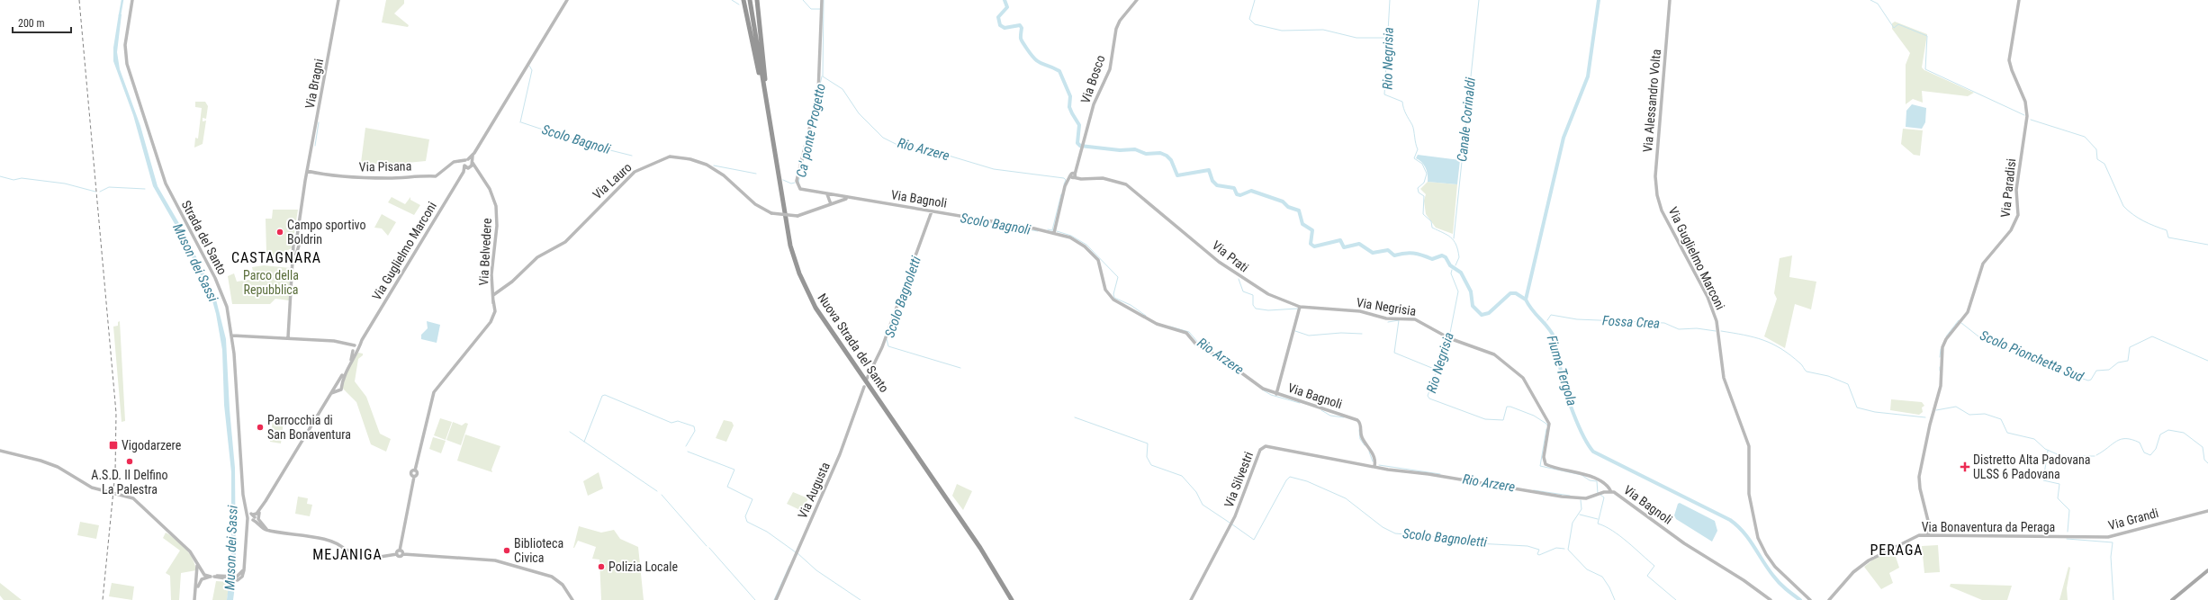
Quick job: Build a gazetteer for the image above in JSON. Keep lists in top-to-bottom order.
{
  "streets": {
    "highway": ["Nuova Strada del Santo"],
    "street": [
      "Via Bosco",
      "Via Bragni",
      "Via Alessandro Volta",
      "Via Pisana",
      "Via Lauro",
      "Via Paradisi",
      "Via Bagnoli",
      "Strada del Santo",
      "Via Guglielmo Marconi",
      "Via Belvedere",
      "Via Prati",
      "Via Negrisia",
      "Via Silvestri",
      "Via Augusta",
      "Via Grandi",
      "Via Bonaventura da Peraga"
    ]
  },
  "crossings": [
    ["Via Bosco", "Via Bagnoli"],
    ["Via Bosco", "Via Prati"],
    ["Via Bragni", "Via Pisana"],
    ["Via Alessandro Volta", "Via Guglielmo Marconi"],
    ["Via Pisana", "Via Guglielmo Marconi"],
    ["Via Lauro", "Via Bagnoli"],
    ["Via Lauro", "Via Belvedere"],
    ["Via Paradisi", "Via Bonaventura da Peraga"],
    ["Via Bagnoli", "Via Negrisia"],
    ["Via Bagnoli", "Via Silvestri"],
    ["Via Guglielmo Marconi", "Via Belvedere"],
    ["Via Prati", "Via Negrisia"],
    ["Via Grandi", "Via Bonaventura da Peraga"]
  ],
  "districts": ["CASTAGNARA", "PERAGA", "MEJANIGA"],
  "water": [
    "Rio Negrisia",
    "Canale Corinaldi",
    "Ca' ponte Progetto",
    "Scolo Bagnoli",
    "Rio Arzere",
    "Muson dei Sassi",
    "Scolo Bagnoletti",
    "Fossa Crea",
    "Scolo Pionchetta Sud",
    "Fiume Tergola"
  ],
  "parks": ["Parco della Repubblica"],
  "places": {
    "other": [
      "Campo sportivo Boldrin",
      "Parrocchia di San Bonaventura",
      "A.S.D. Il Delfino La Palestra",
      "Biblioteca Civica",
      "Polizia Locale"
    ],
    "transit": ["Vigodarzere"],
    "health": ["Distretto Alta Padovana ULSS 6 Padovana"]
  },
  "scale_bar": "200 m"
}
